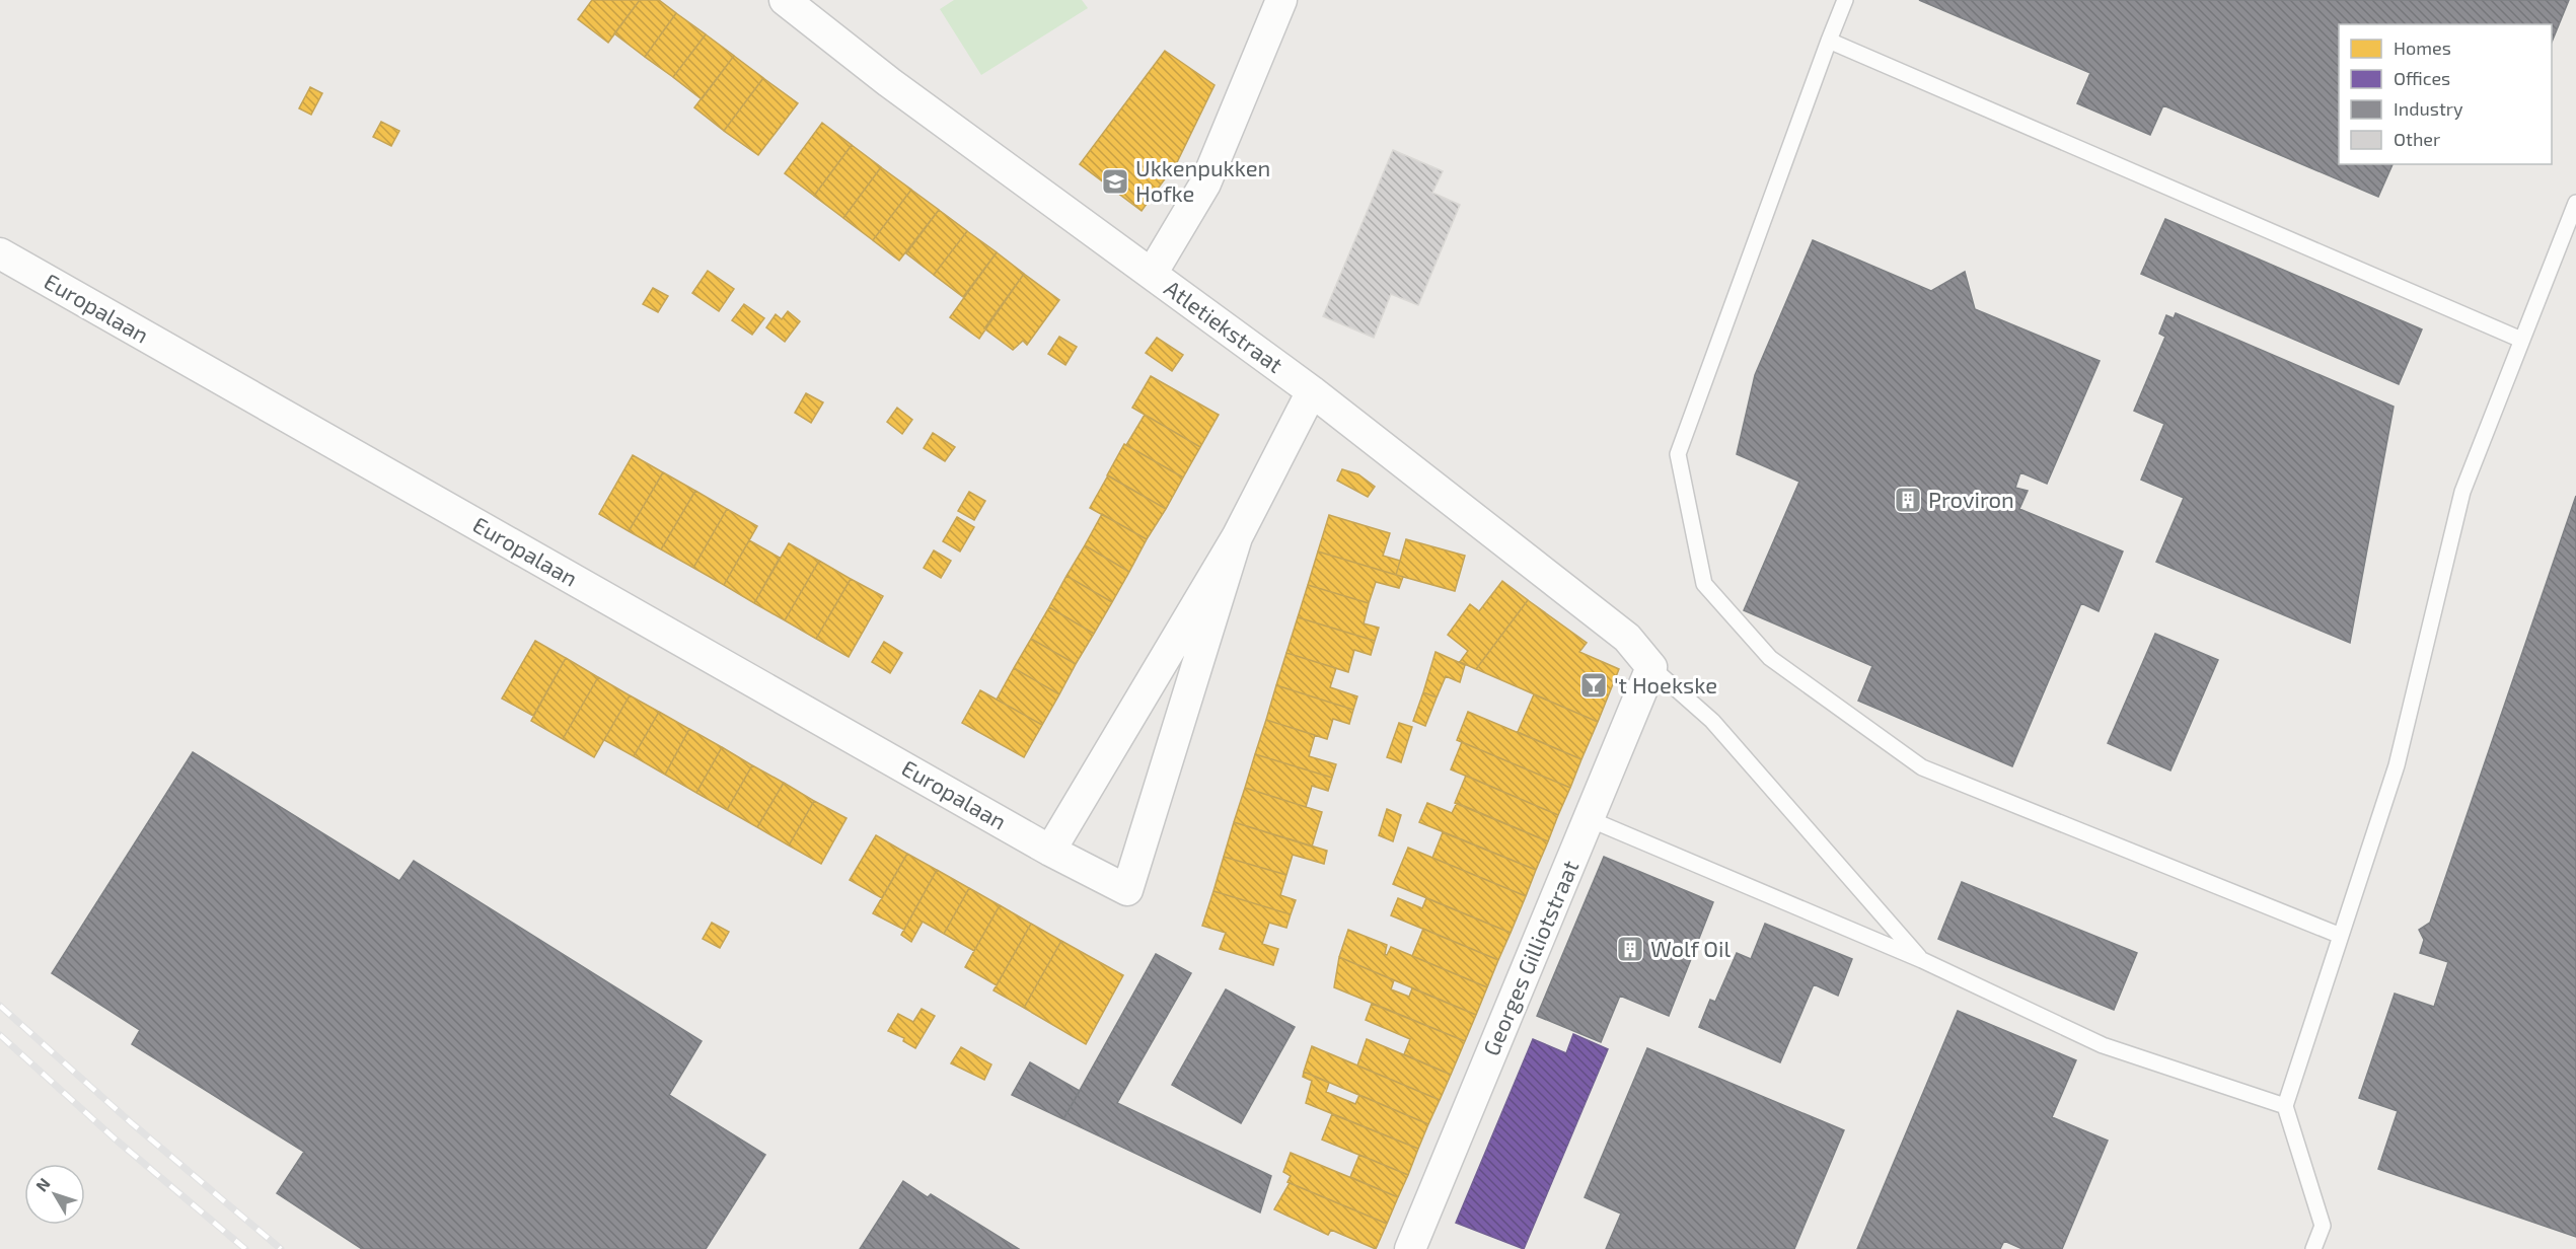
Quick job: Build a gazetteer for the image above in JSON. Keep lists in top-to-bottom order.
{
  "streets": {
    "street": ["Europalaan", "Atletiekstraat", "Georges Gilliotstraat"]
  },
  "crossings": [
    ["Europalaan", "Atletiekstraat"],
    ["Atletiekstraat", "Georges Gilliotstraat"]
  ],
  "places": {
    "school or university": ["Ukkenpukken Hofke"],
    "building": ["Proviron", "Wolf Oil"],
    "bar": ["'t Hoekske"]
  },
  "legend": [
    "Homes",
    "Offices",
    "Industry",
    "Other"
  ],
  "north": "top left"
}
